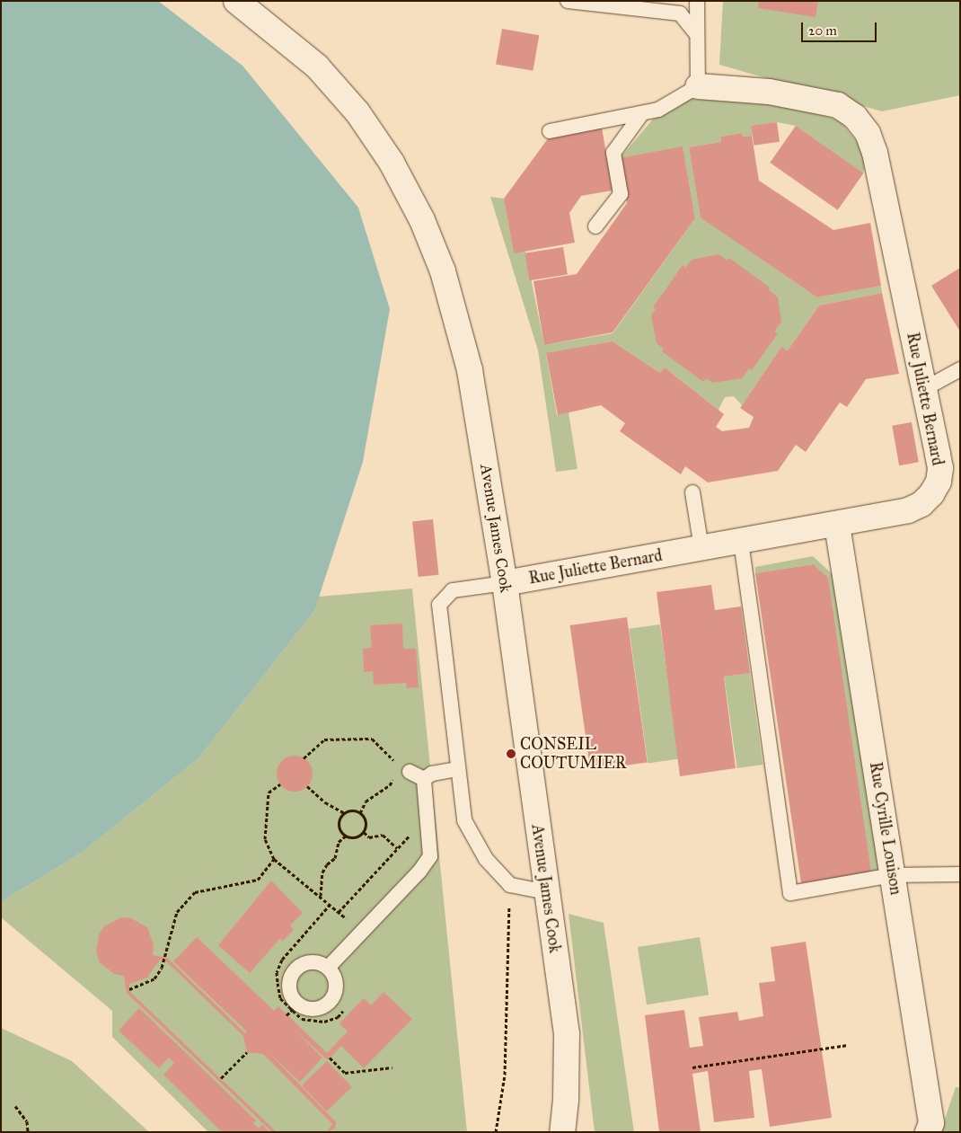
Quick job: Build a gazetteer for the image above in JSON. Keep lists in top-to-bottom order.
{
  "streets": {
    "street": ["Rue Juliette Bernard", "Avenue James Cook", "Rue Cyrille Louison"]
  },
  "crossings": [
    ["Rue Juliette Bernard", "Avenue James Cook"],
    ["Rue Juliette Bernard", "Rue Cyrille Louison"]
  ],
  "places": ["CONSEIL COUTUMIER"],
  "scale_bar": "20 m"
}
